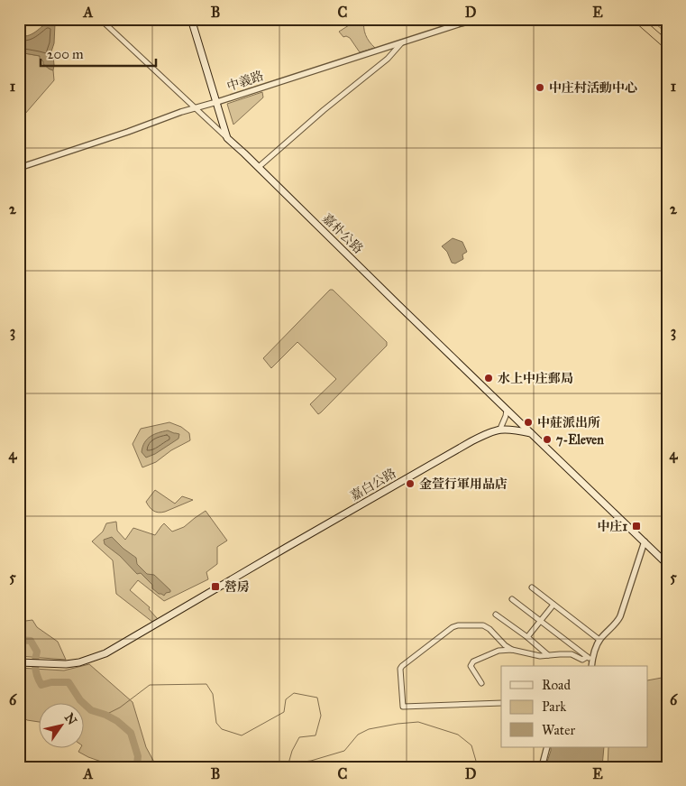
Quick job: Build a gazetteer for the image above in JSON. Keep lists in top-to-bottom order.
{
  "streets": {
    "main road": ["嘉朴公路", "嘉白公路"],
    "street": ["中義路"]
  },
  "crossings": [
    ["嘉朴公路", "嘉白公路"]
  ],
  "places": {
    "other": [
      "中庄村活動中心",
      "水上中庄郵局",
      "中莊派出所",
      "7-Eleven",
      "金萱行軍用品店"
    ],
    "transit": ["中庄1", "營房"]
  },
  "legend": ["Road", "Park", "Water"],
  "scale_bar": "200 m",
  "north": "top right",
  "grid": {
    "columns": [
      "A",
      "B",
      "C",
      "D",
      "E"
    ],
    "rows": [
      "1",
      "2",
      "3",
      "4",
      "5",
      "6"
    ]
  }
}
